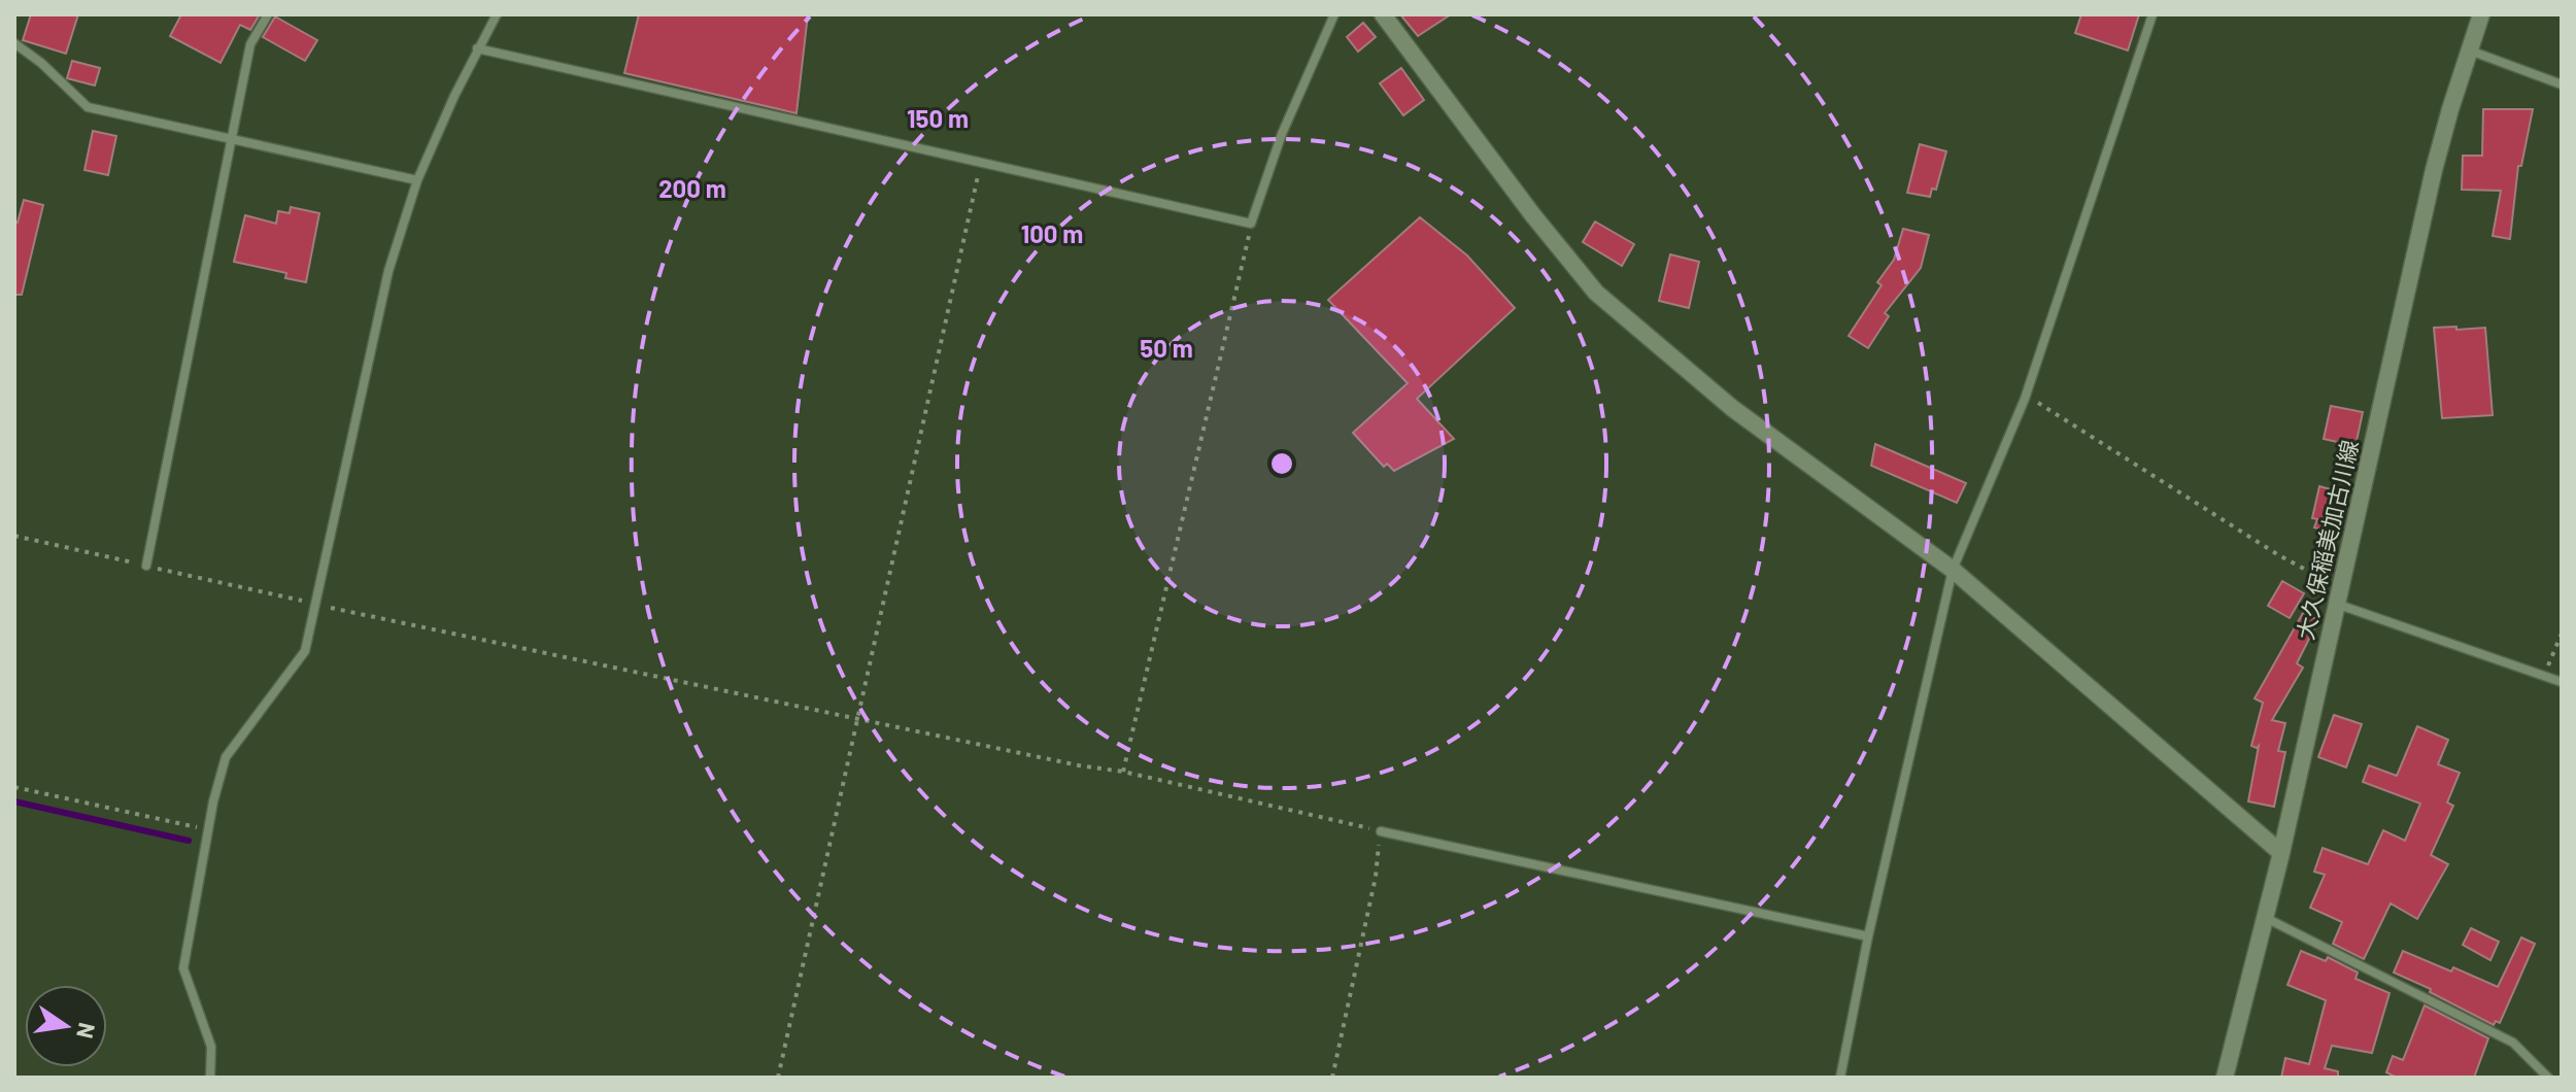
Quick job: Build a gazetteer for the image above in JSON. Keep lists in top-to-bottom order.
{
  "streets": {
    "street": ["大久保稲美加古川線"]
  },
  "north": "right",
  "rings": [
    "150 m",
    "200 m",
    "100 m",
    "50 m"
  ]
}
